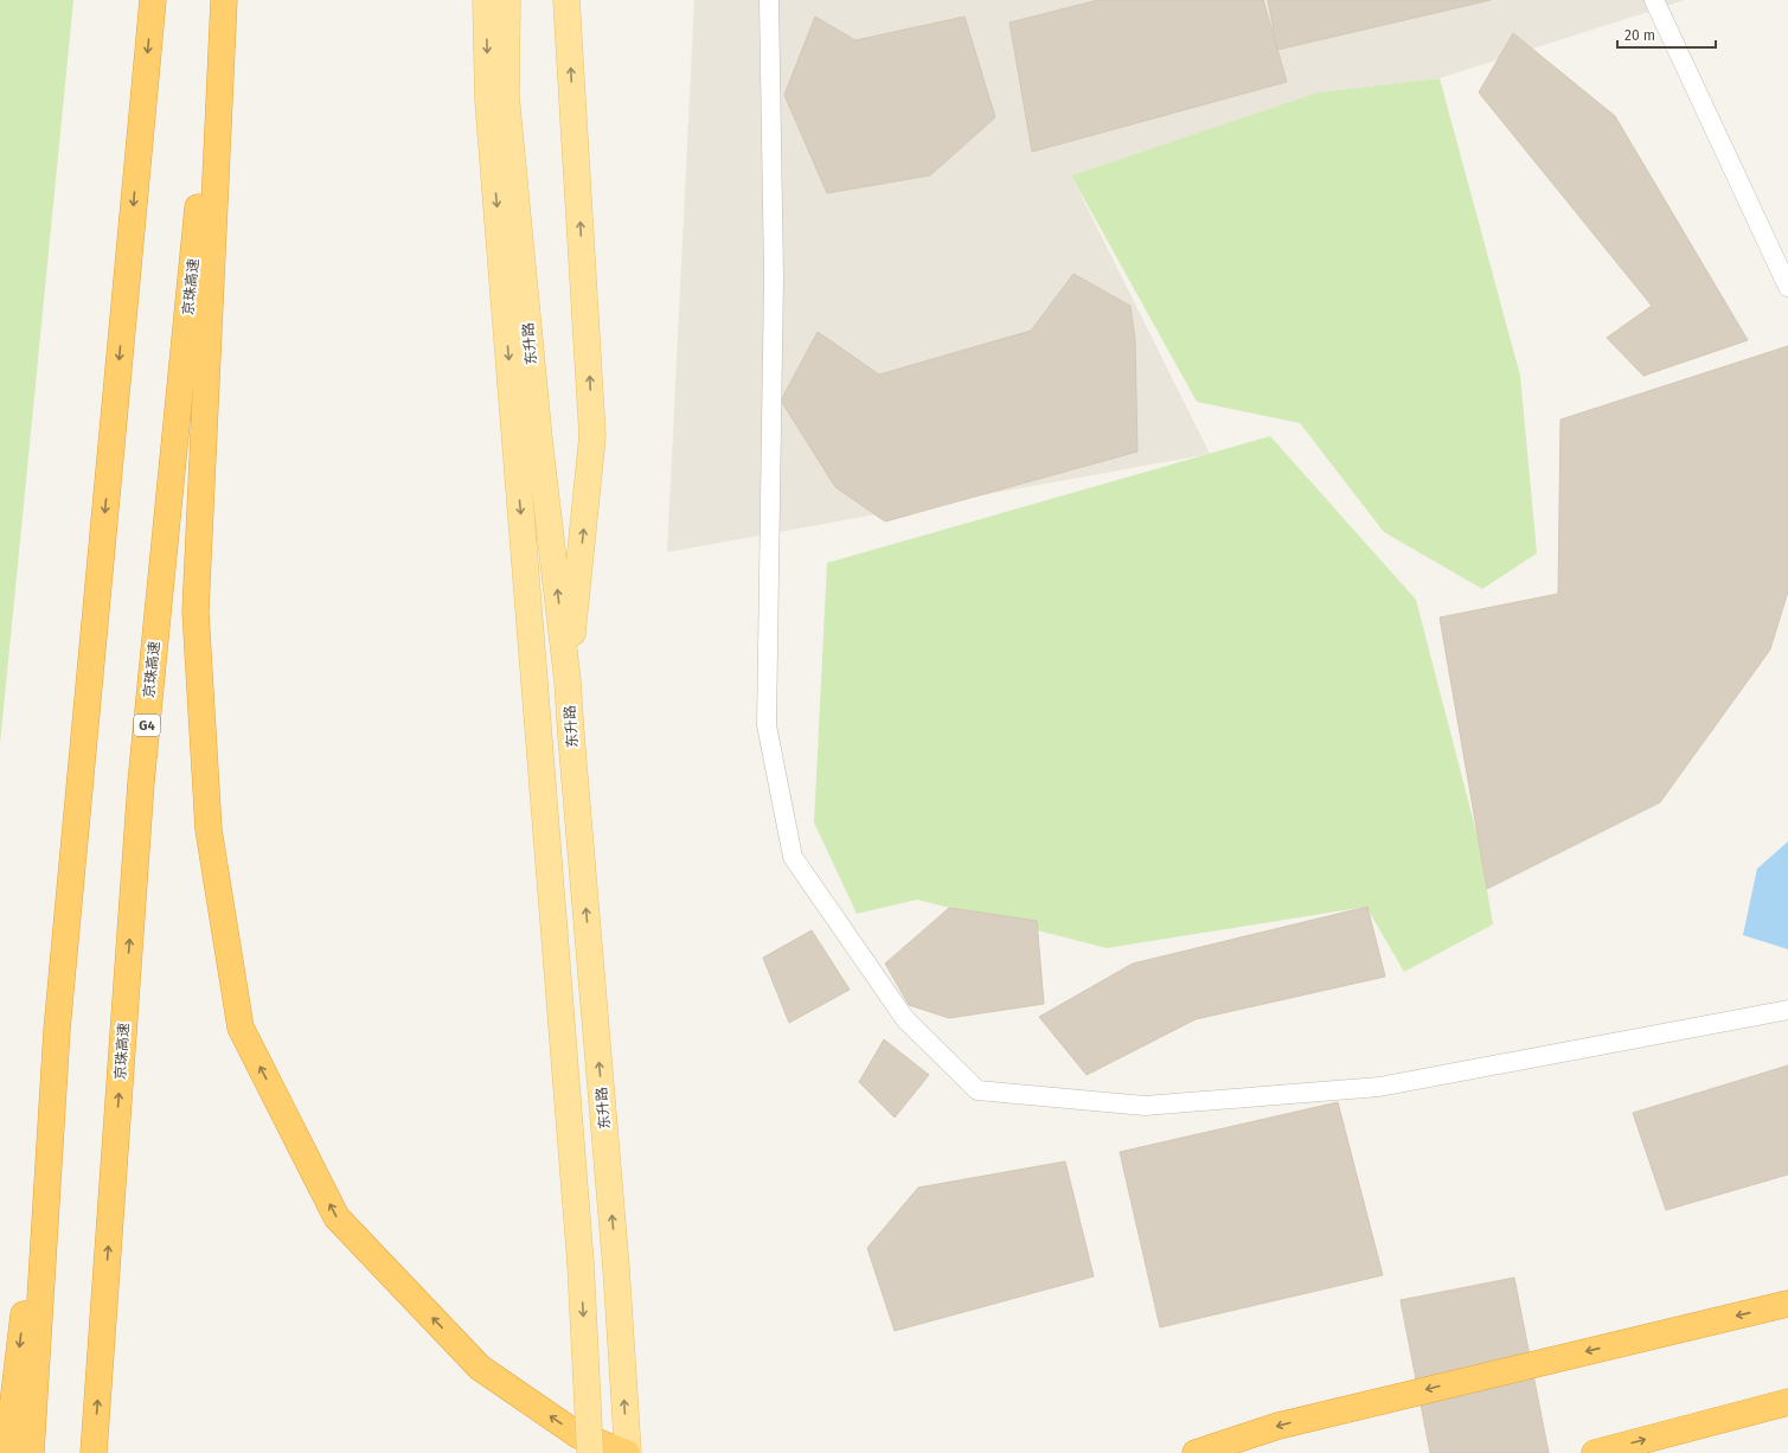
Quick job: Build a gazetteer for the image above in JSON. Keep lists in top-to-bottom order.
{
  "streets": {
    "highway": ["京珠高速", "G4"],
    "main road": ["东升路"]
  },
  "scale_bar": "20 m"
}
